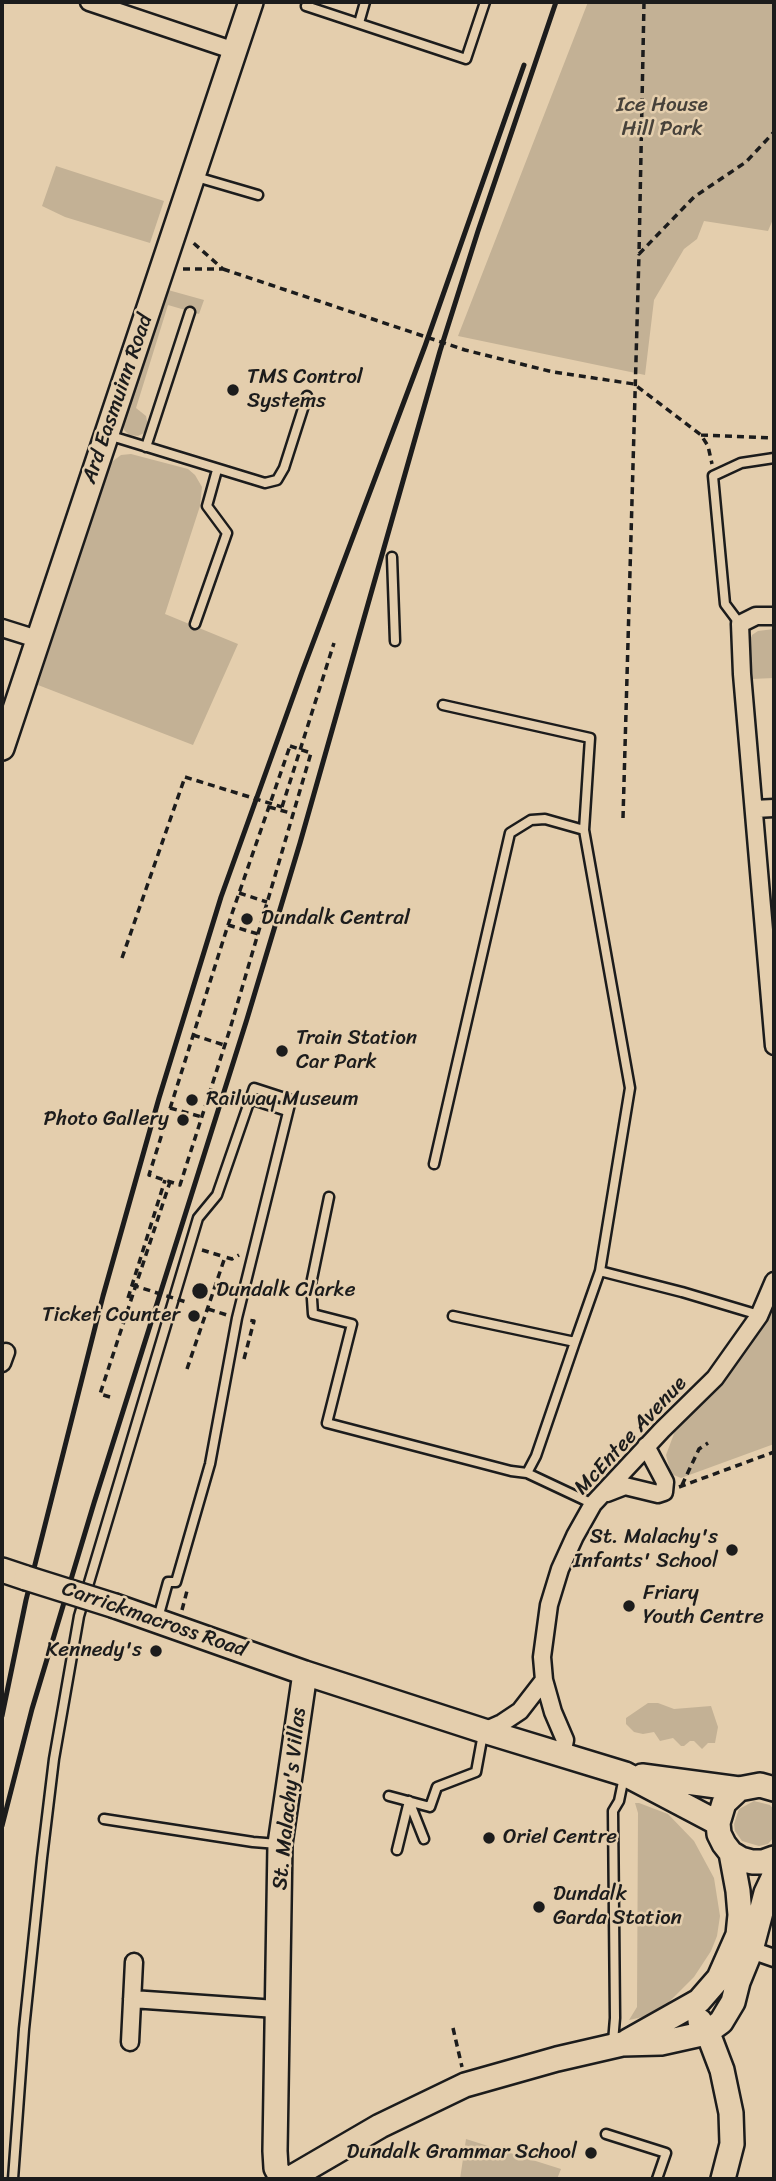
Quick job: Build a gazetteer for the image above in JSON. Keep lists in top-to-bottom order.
{
  "streets": {
    "main road": ["Ard Easmuinn Road", "Carrickmacross Road", "St. Malachy's Villas"],
    "street": ["McEntee Avenue"]
  },
  "crossings": [
    ["McEntee Avenue", "Carrickmacross Road"],
    ["Carrickmacross Road", "St. Malachy's Villas"]
  ],
  "parks": ["Ice House Hill Park"],
  "places": [
    "TMS Control Systems",
    "Dundalk Central",
    "Train Station Car Park",
    "Railway Museum",
    "Photo Gallery",
    "Dundalk Clarke",
    "Ticket Counter",
    "St. Malachy's Infants' School",
    "Friary Youth Centre",
    "Kennedy's",
    "Oriel Centre",
    "Dundalk Garda Station",
    "Dundalk Grammar School"
  ]
}
